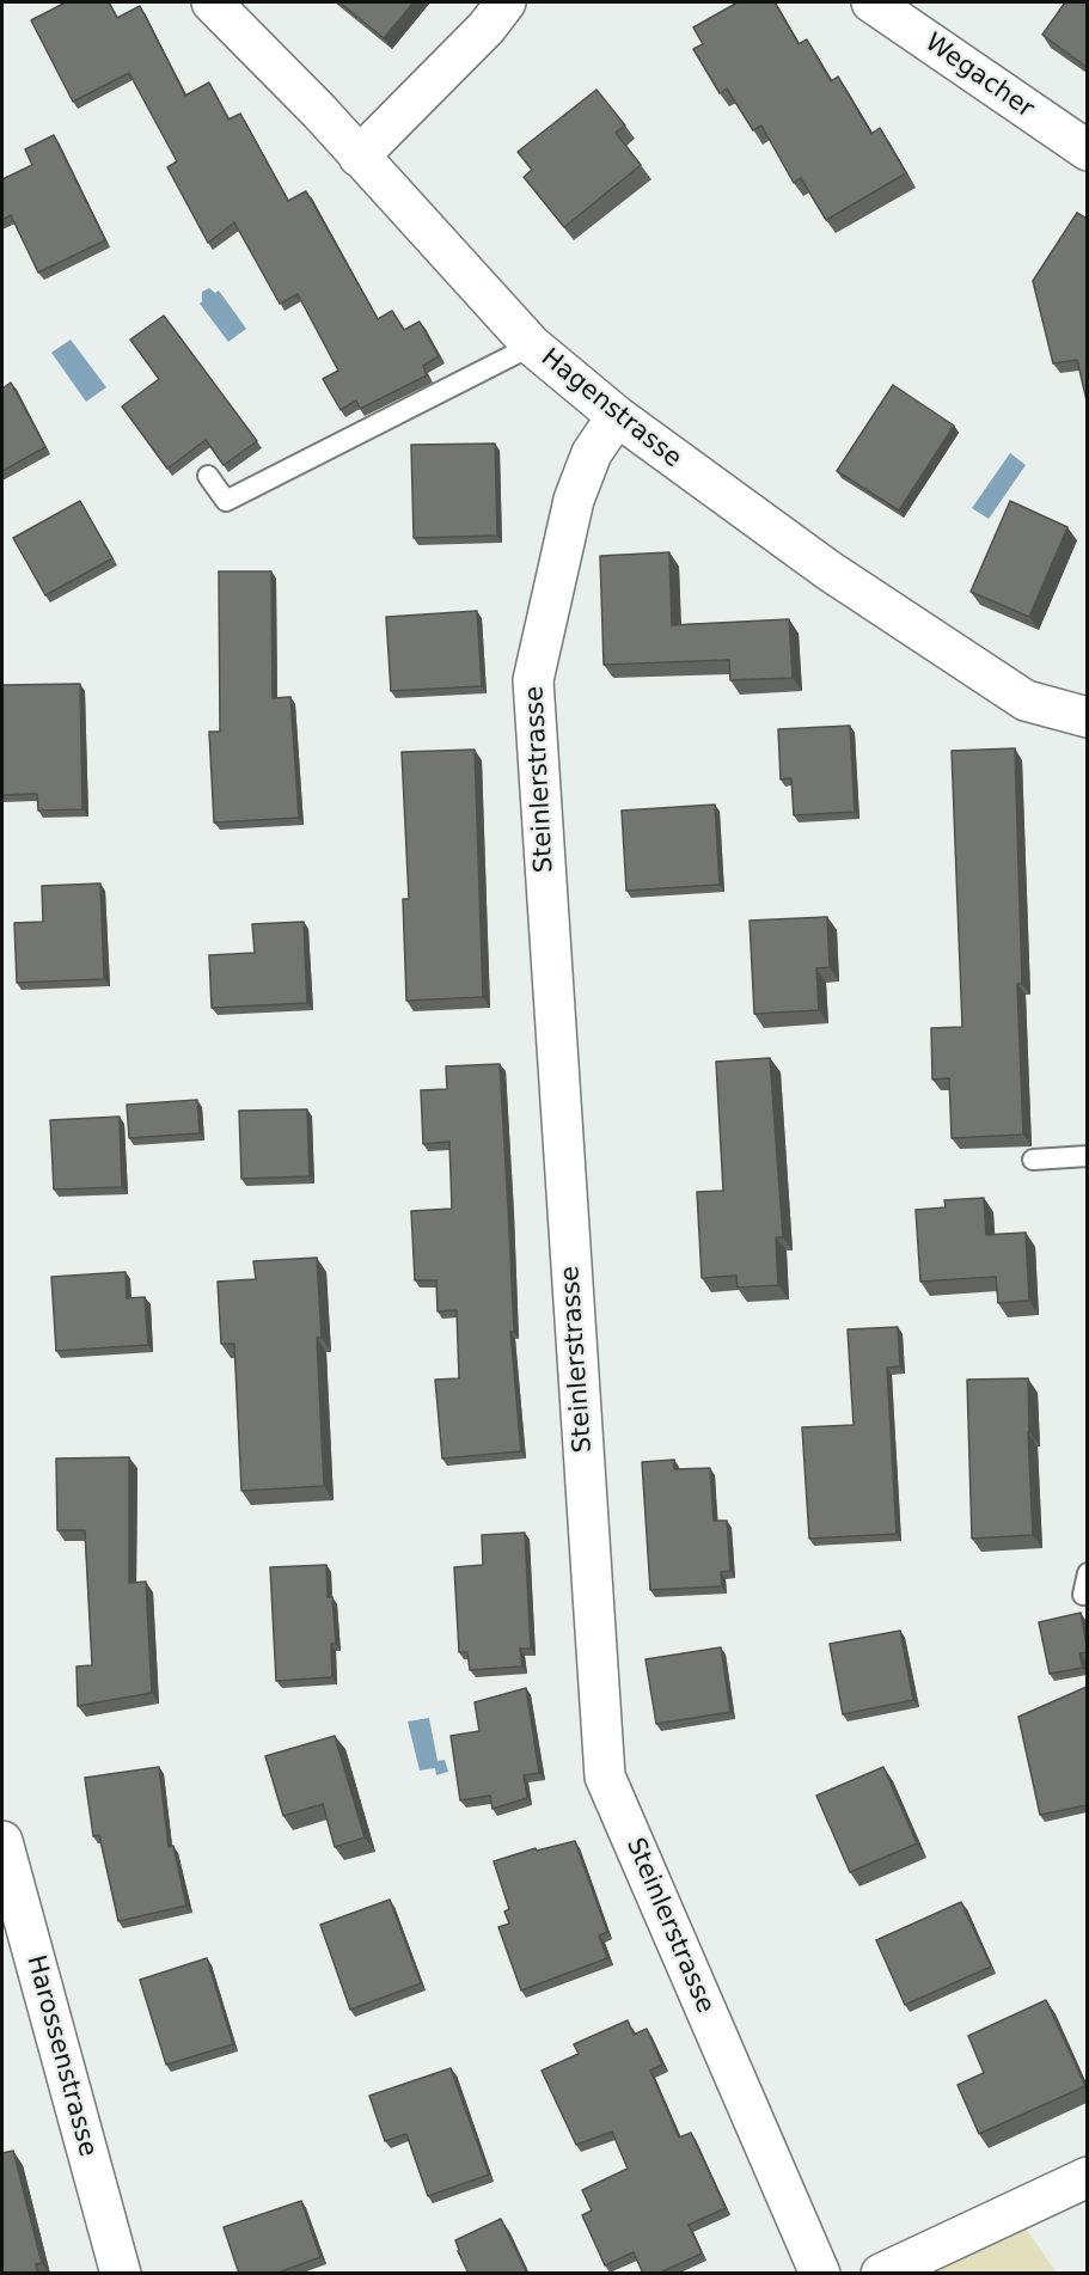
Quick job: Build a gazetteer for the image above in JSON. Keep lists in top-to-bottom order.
{
  "streets": {
    "street": [
      "Wegacher",
      "Hagenstrasse",
      "Steinlerstrasse",
      "Harossenstrasse"
    ]
  },
  "crossings": [
    ["Hagenstrasse", "Steinlerstrasse"]
  ]
}
